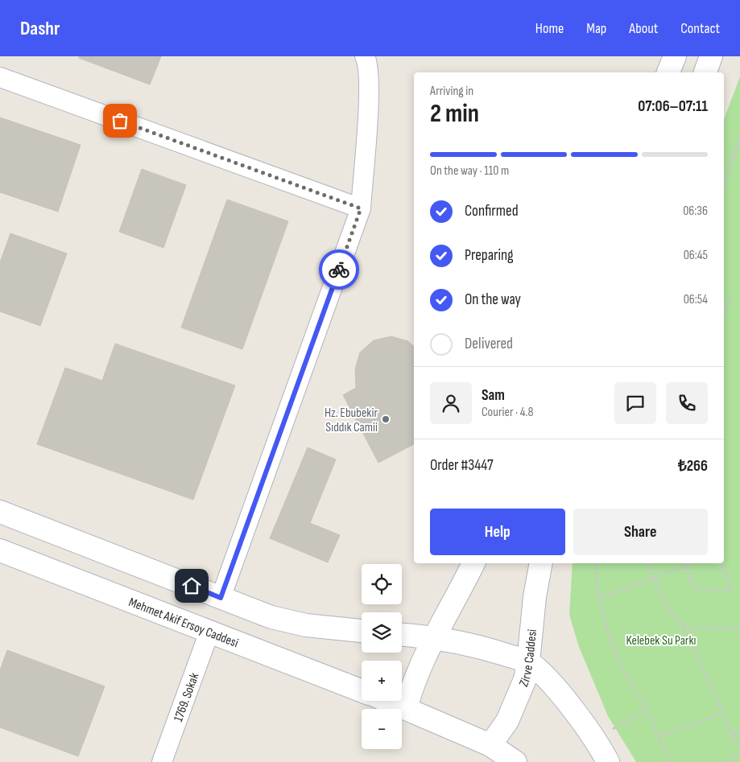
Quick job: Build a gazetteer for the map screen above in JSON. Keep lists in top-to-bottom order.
{
  "streets": {
    "street": ["Mehmet Akif Ersoy Caddesi", "Zirve Caddesi", "1769. Sokak"]
  },
  "crossings": [
    ["Mehmet Akif Ersoy Caddesi", "Zirve Caddesi"],
    ["Mehmet Akif Ersoy Caddesi", "1769. Sokak"]
  ],
  "parks": ["Kelebek Su Parkı"],
  "places": ["Hz. Ebubekir Sıddık Camii"],
  "page": {
    "header": "Dashr",
    "nav": [
      "Home",
      "Map",
      "About",
      "Contact"
    ],
    "heading": ["2 min", "Arriving in", "07:06–07:11"],
    "panel": [
      "Sam",
      "Courier · 4.8",
      "Order #3447",
      "₺266"
    ],
    "bar": "On the way · 110 m",
    "list": [
      ["Confirmed", "06:36"],
      ["Preparing", "06:45"],
      ["On the way", "06:54"],
      "Delivered"
    ],
    "buttons": ["Help", "Share"],
    "map_buttons": ["+", "−"]
  }
}
